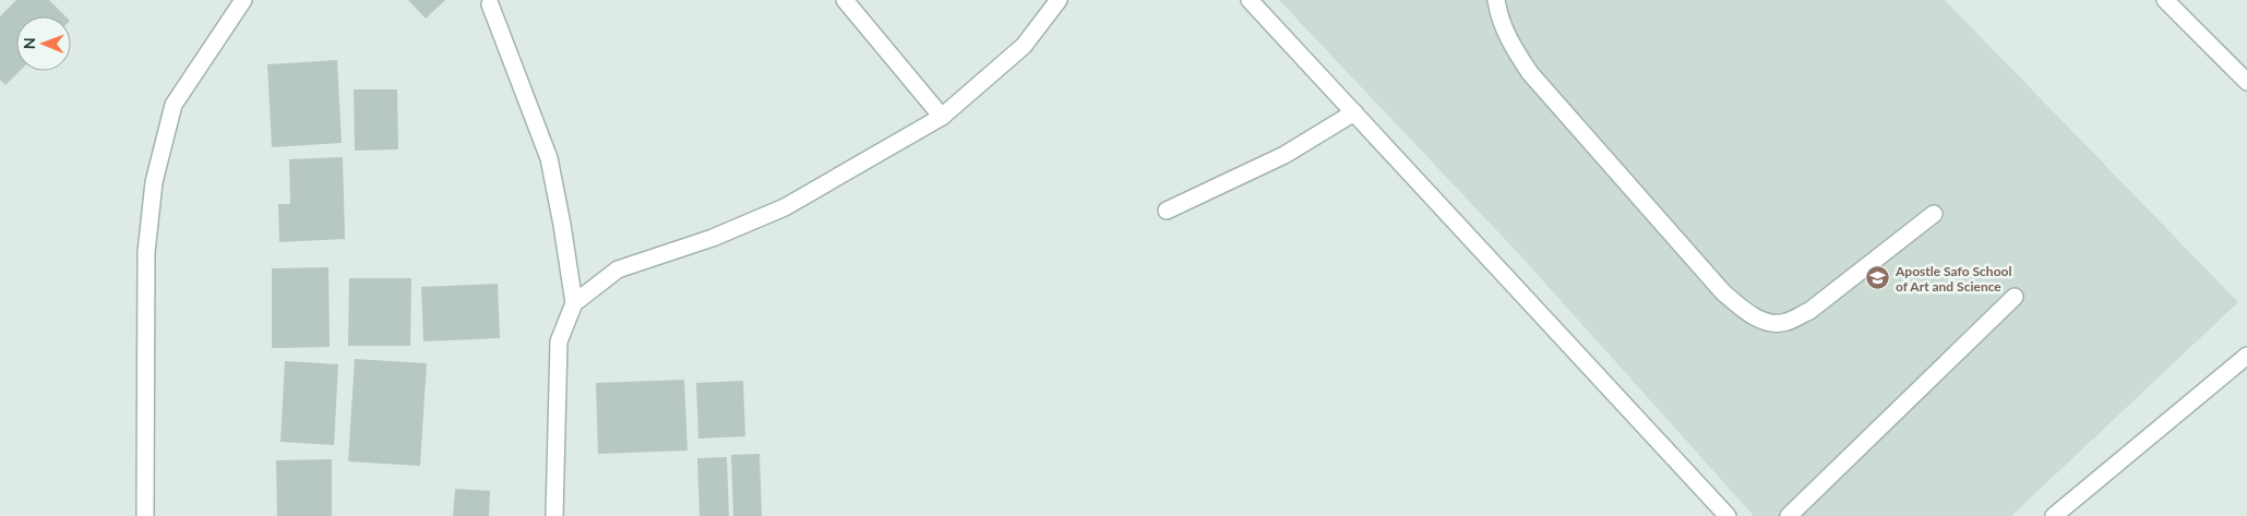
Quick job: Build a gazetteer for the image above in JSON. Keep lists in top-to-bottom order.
{
  "places": {
    "school or university": ["Apostle Safo School of Art and Science"]
  },
  "north": "left"
}
